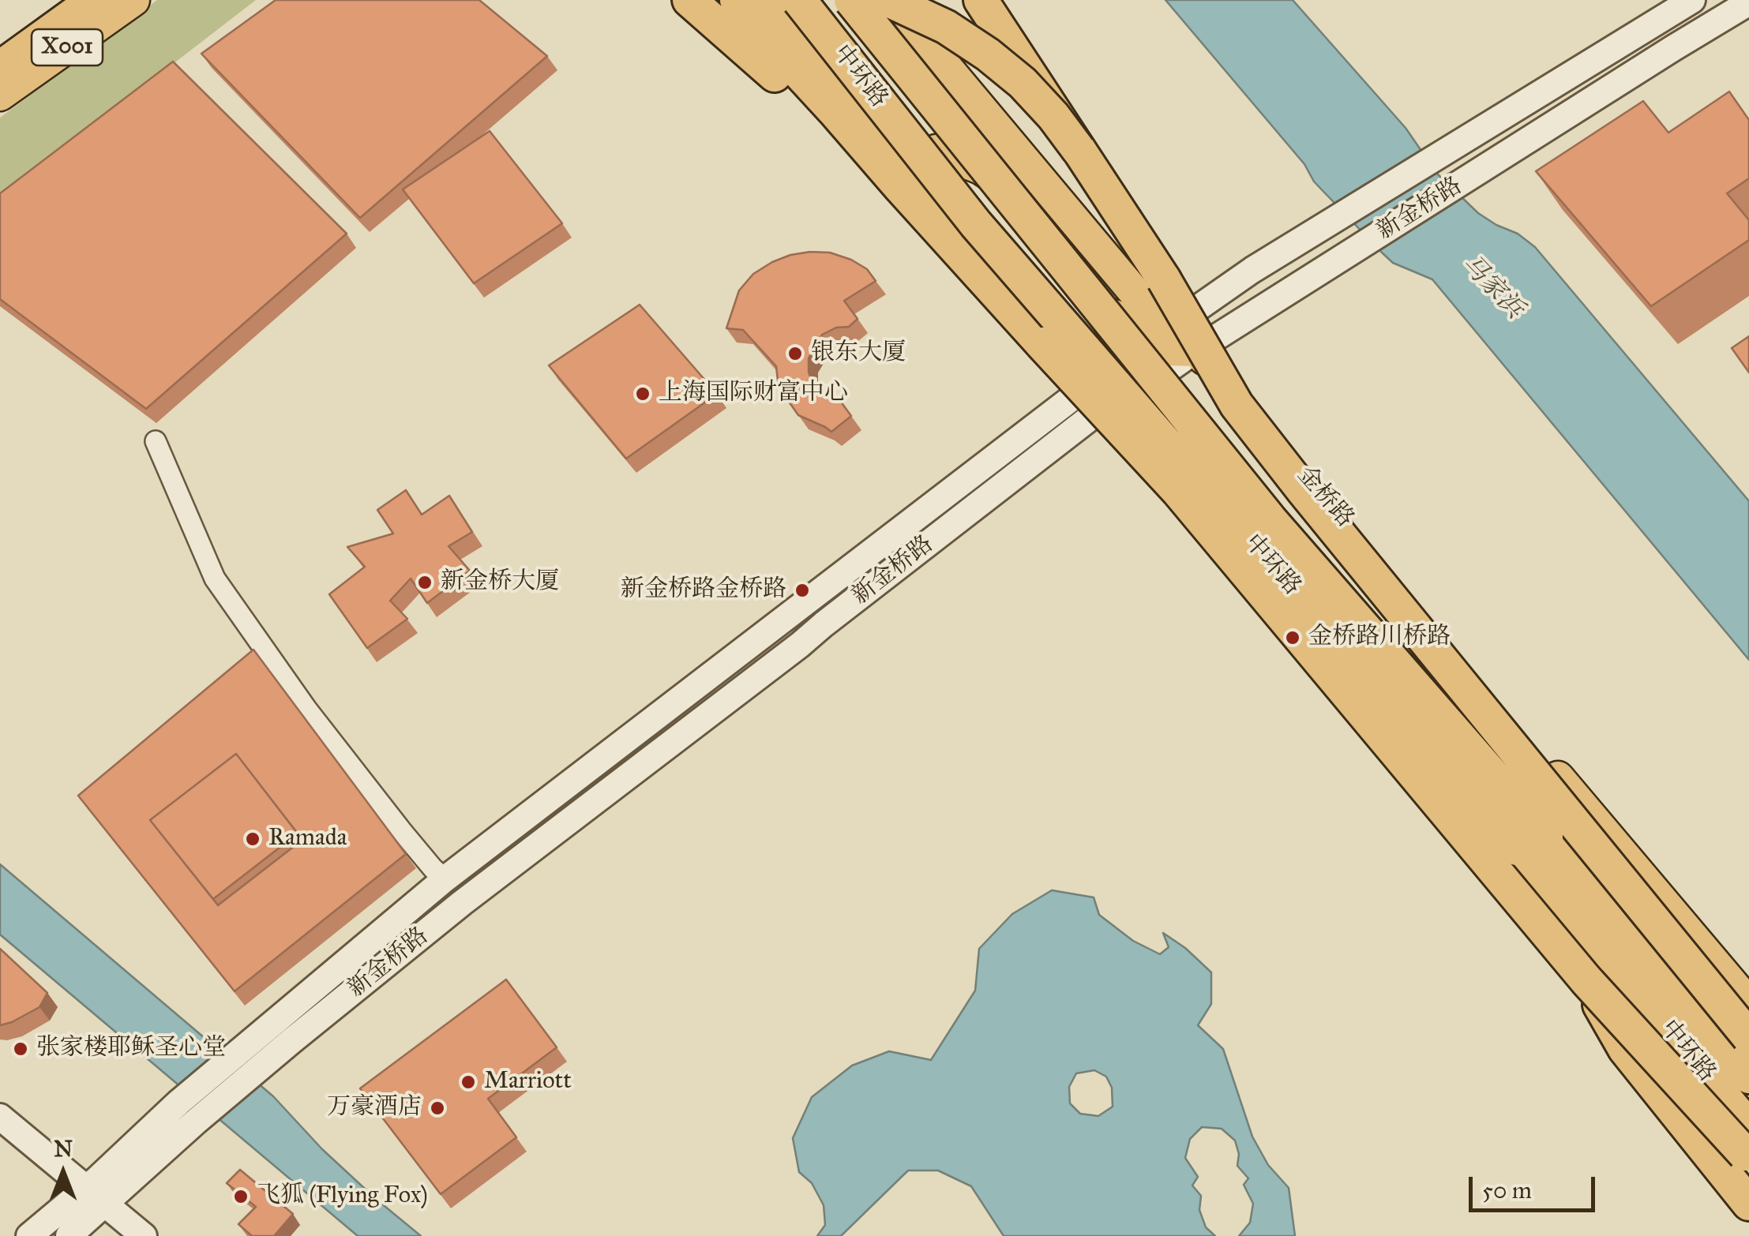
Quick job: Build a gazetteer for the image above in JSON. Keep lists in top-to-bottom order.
{
  "streets": {
    "highway": ["X001", "中环路"],
    "main road": ["金桥路"],
    "street": ["新金桥路"]
  },
  "crossings": [
    ["新金桥路", "金桥路"]
  ],
  "water": ["马家浜"],
  "places": [
    "银东大厦",
    "上海国际财富中心",
    "新金桥大厦",
    "新金桥路金桥路",
    "金桥路川桥路",
    "Ramada",
    "张家楼耶稣圣心堂",
    "Marriott",
    "万豪酒店",
    "飞狐 (Flying Fox)"
  ],
  "scale_bar": "50 m",
  "north": "top"
}
